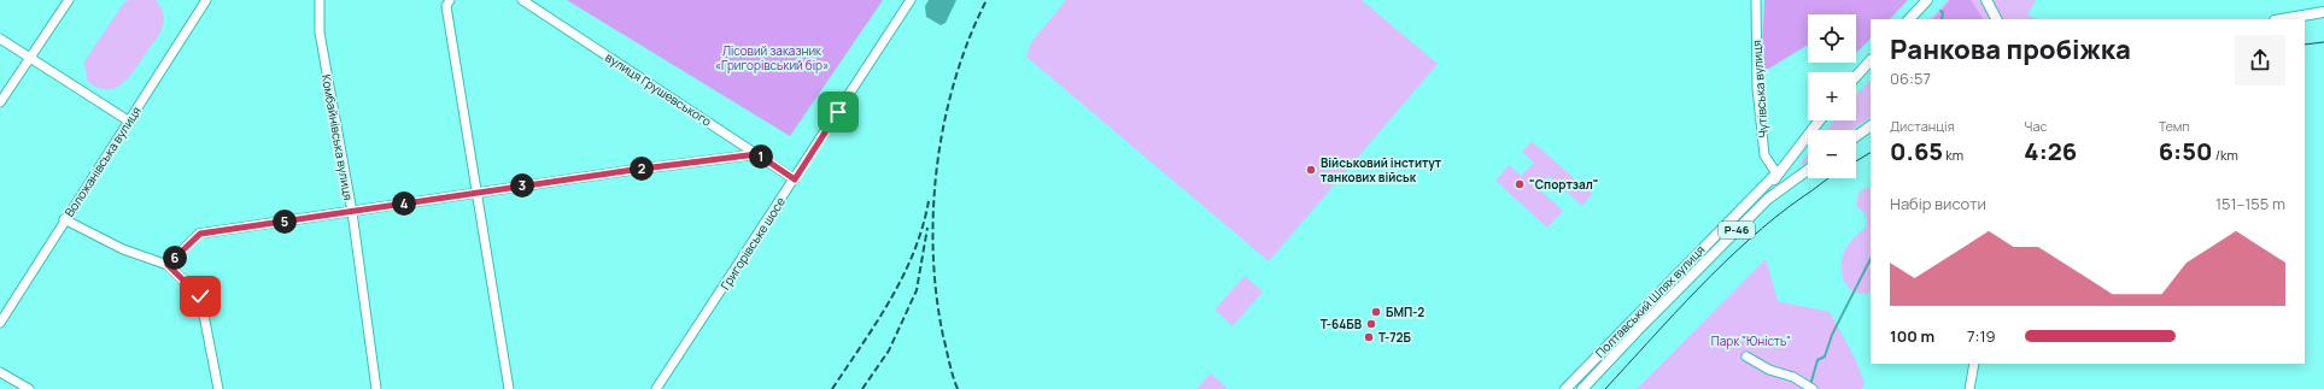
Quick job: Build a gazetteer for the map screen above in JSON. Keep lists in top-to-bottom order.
{
  "streets": {
    "main road": ["Р-46", "Полтавський Шлях вулиця"],
    "street": [
      "вулиця Грушевського",
      "Чутівська вулиця",
      "Комбайнівська вулиця",
      "Воложанівська вулиця",
      "Григорівське шосе"
    ]
  },
  "crossings": [
    ["вулиця Грушевського", "Григорівське шосе"],
    ["Чутівська вулиця", "Полтавський Шлях вулиця"],
    ["Р-46", "Полтавський Шлях вулиця"]
  ],
  "parks": ["Лісовий заказник «Григорівський бір»", "Парк \"Юність\""],
  "places": [
    "Військовий інститут танкових військ",
    "\"Спортзал\"",
    "БМП-2",
    "Т-64БВ",
    "Т-72Б"
  ],
  "page": {
    "map_buttons": ["+", "−"],
    "heading": ["Ранкова пробіжка", "06:57"],
    "stats": [
      ["Дистанція", "0.65 km"],
      ["Час", "4:26"],
      ["Темп", "6:50 /km"]
    ],
    "pins": [
      "1",
      "2",
      "3",
      "4",
      "5",
      "6"
    ],
    "chart": ["Набір висоти", "151–155 m"],
    "list": [
      {
        "name": "100 m",
        "note": "7:19"
      }
    ]
  }
}
